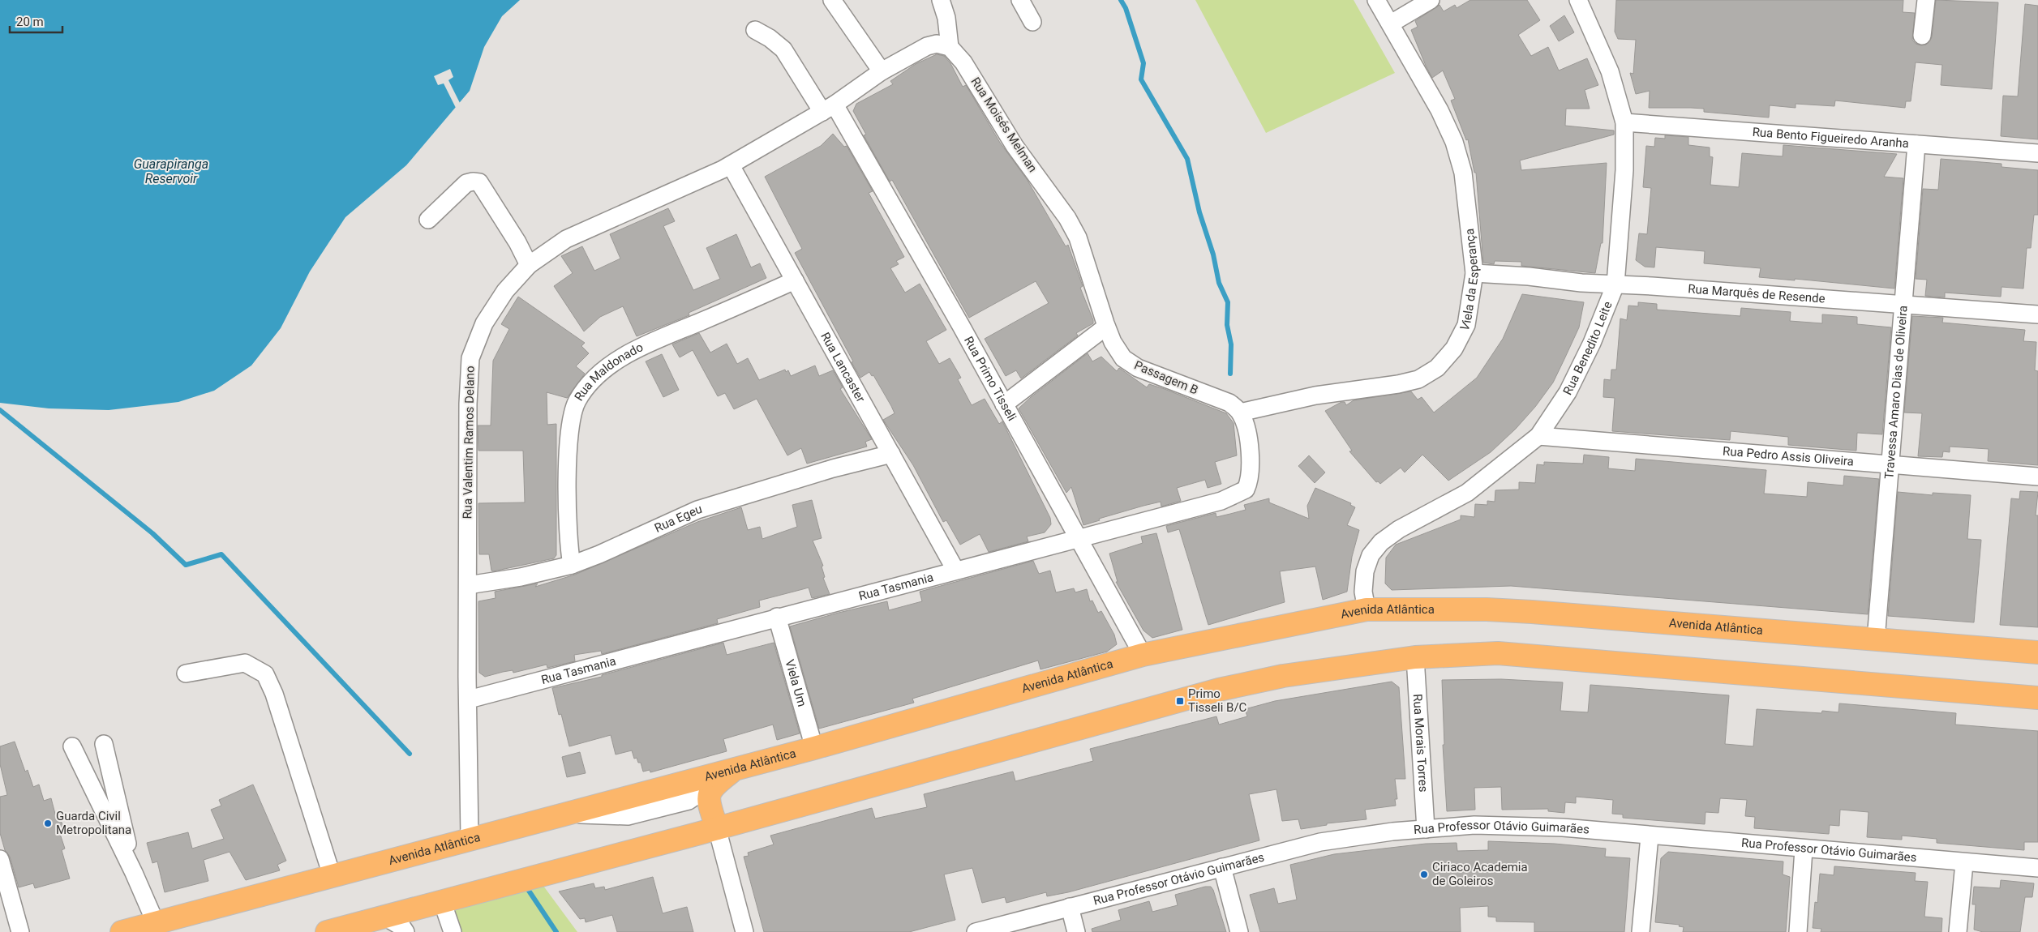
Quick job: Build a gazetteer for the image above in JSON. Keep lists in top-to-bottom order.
{
  "streets": {
    "main road": ["Avenida Atlântica"],
    "street": [
      "Rua Moisés Melman",
      "Rua Bento Figueiredo Aranha",
      "Viela da Esperança",
      "Rua Marquês de Resende",
      "Rua Benedito Leite",
      "Rua Lancaster",
      "Rua Maldonado",
      "Passagem B",
      "Rua Primo Tisseli",
      "Travessa Amaro Dias de Oliveira",
      "Rua Valentim Ramos Delano",
      "Rua Pedro Assis Oliveira",
      "Rua Egeu",
      "Rua Tasmania",
      "Viela Um",
      "Rua Morais Torres",
      "Rua Professor Otávio Guimarães"
    ]
  },
  "crossings": [
    ["Rua Moisés Melman", "Passagem B"],
    ["Rua Bento Figueiredo Aranha", "Rua Benedito Leite"],
    ["Rua Bento Figueiredo Aranha", "Travessa Amaro Dias de Oliveira"],
    ["Viela da Esperança", "Rua Marquês de Resende"],
    ["Viela da Esperança", "Passagem B"],
    ["Viela da Esperança", "Rua Tasmania"],
    ["Rua Marquês de Resende", "Rua Benedito Leite"],
    ["Rua Marquês de Resende", "Travessa Amaro Dias de Oliveira"],
    ["Rua Benedito Leite", "Rua Pedro Assis Oliveira"],
    ["Rua Benedito Leite", "Avenida Atlântica"],
    ["Rua Lancaster", "Rua Maldonado"],
    ["Rua Lancaster", "Rua Valentim Ramos Delano"],
    ["Rua Lancaster", "Rua Egeu"],
    ["Rua Lancaster", "Rua Tasmania"],
    ["Rua Maldonado", "Rua Egeu"],
    ["Passagem B", "Rua Tasmania"],
    ["Rua Primo Tisseli", "Rua Valentim Ramos Delano"],
    ["Rua Primo Tisseli", "Rua Tasmania"],
    ["Rua Primo Tisseli", "Avenida Atlântica"],
    ["Travessa Amaro Dias de Oliveira", "Rua Pedro Assis Oliveira"],
    ["Travessa Amaro Dias de Oliveira", "Avenida Atlântica"],
    ["Rua Valentim Ramos Delano", "Rua Egeu"],
    ["Rua Valentim Ramos Delano", "Rua Tasmania"],
    ["Rua Valentim Ramos Delano", "Avenida Atlântica"],
    ["Rua Tasmania", "Viela Um"],
    ["Avenida Atlântica", "Viela Um"],
    ["Rua Morais Torres", "Rua Professor Otávio Guimarães"]
  ],
  "water": ["Guarapiranga Reservoir"],
  "places": {
    "transit": ["Primo Tisseli B/C"],
    "other": ["Guarda Civil Metropolitana", "Ciriaco Academia de Goleiros"]
  },
  "scale_bar": "20 m"
}
